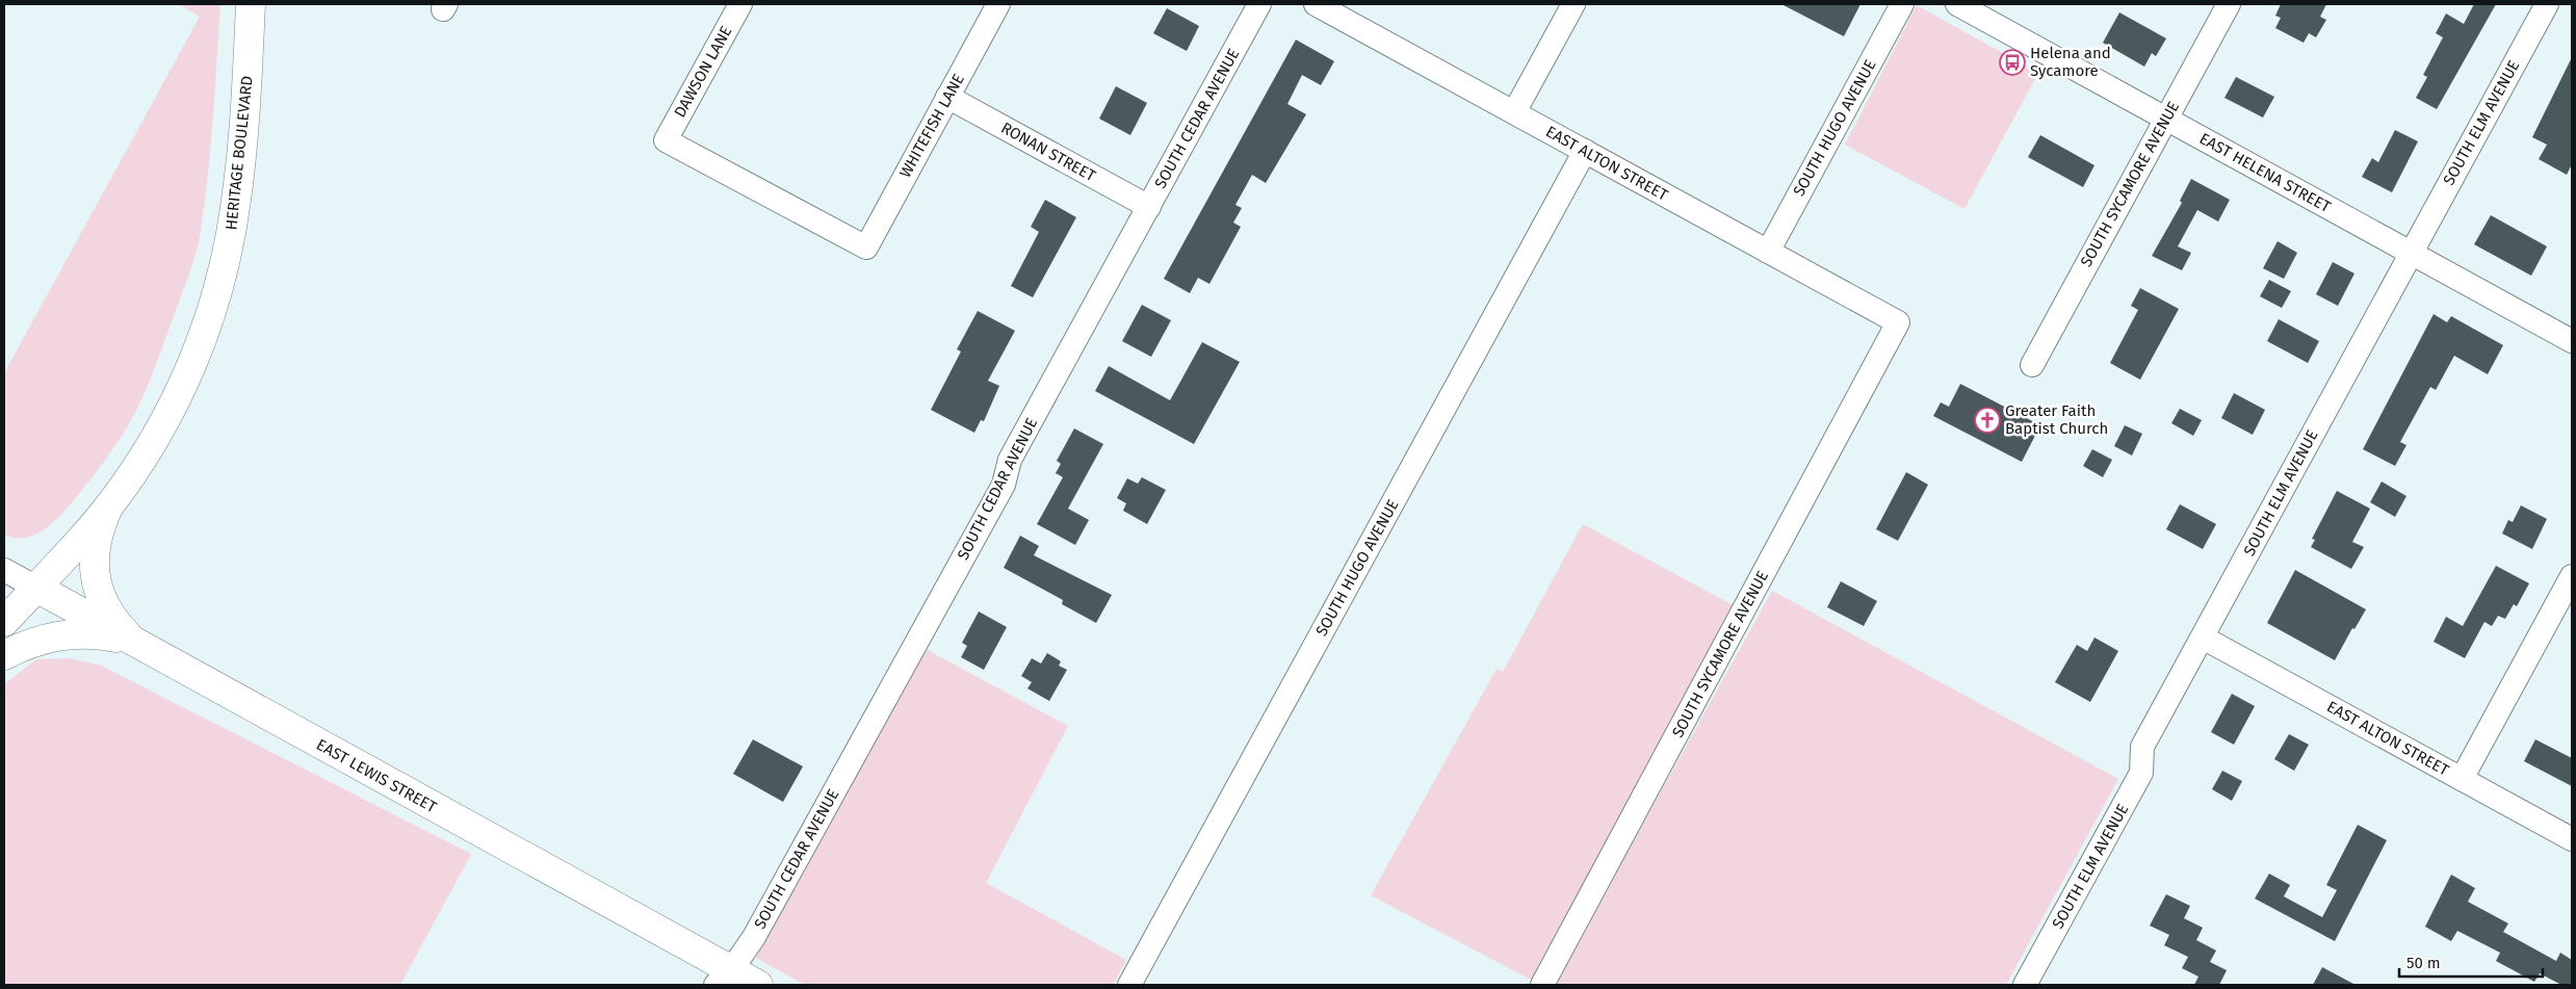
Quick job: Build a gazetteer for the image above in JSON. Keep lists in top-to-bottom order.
{
  "streets": {
    "main road": ["HERITAGE BOULEVARD", "EAST LEWIS STREET"],
    "street": [
      "DAWSON LANE",
      "SOUTH CEDAR AVENUE",
      "SOUTH ELM AVENUE",
      "WHITEFISH LANE",
      "SOUTH HUGO AVENUE",
      "RONAN STREET",
      "EAST ALTON STREET",
      "EAST HELENA STREET",
      "SOUTH SYCAMORE AVENUE"
    ]
  },
  "crossings": [
    ["DAWSON LANE", "WHITEFISH LANE"],
    ["SOUTH CEDAR AVENUE", "RONAN STREET"],
    ["SOUTH CEDAR AVENUE", "EAST LEWIS STREET"],
    ["SOUTH ELM AVENUE", "EAST ALTON STREET"],
    ["SOUTH ELM AVENUE", "EAST HELENA STREET"],
    ["WHITEFISH LANE", "RONAN STREET"],
    ["SOUTH HUGO AVENUE", "EAST ALTON STREET"],
    ["HERITAGE BOULEVARD", "EAST LEWIS STREET"],
    ["EAST ALTON STREET", "SOUTH SYCAMORE AVENUE"],
    ["EAST HELENA STREET", "SOUTH SYCAMORE AVENUE"]
  ],
  "places": {
    "bus stop": ["Helena and Sycamore"],
    "church": ["Greater Faith Baptist Church"]
  },
  "scale_bar": "50 m"
}
